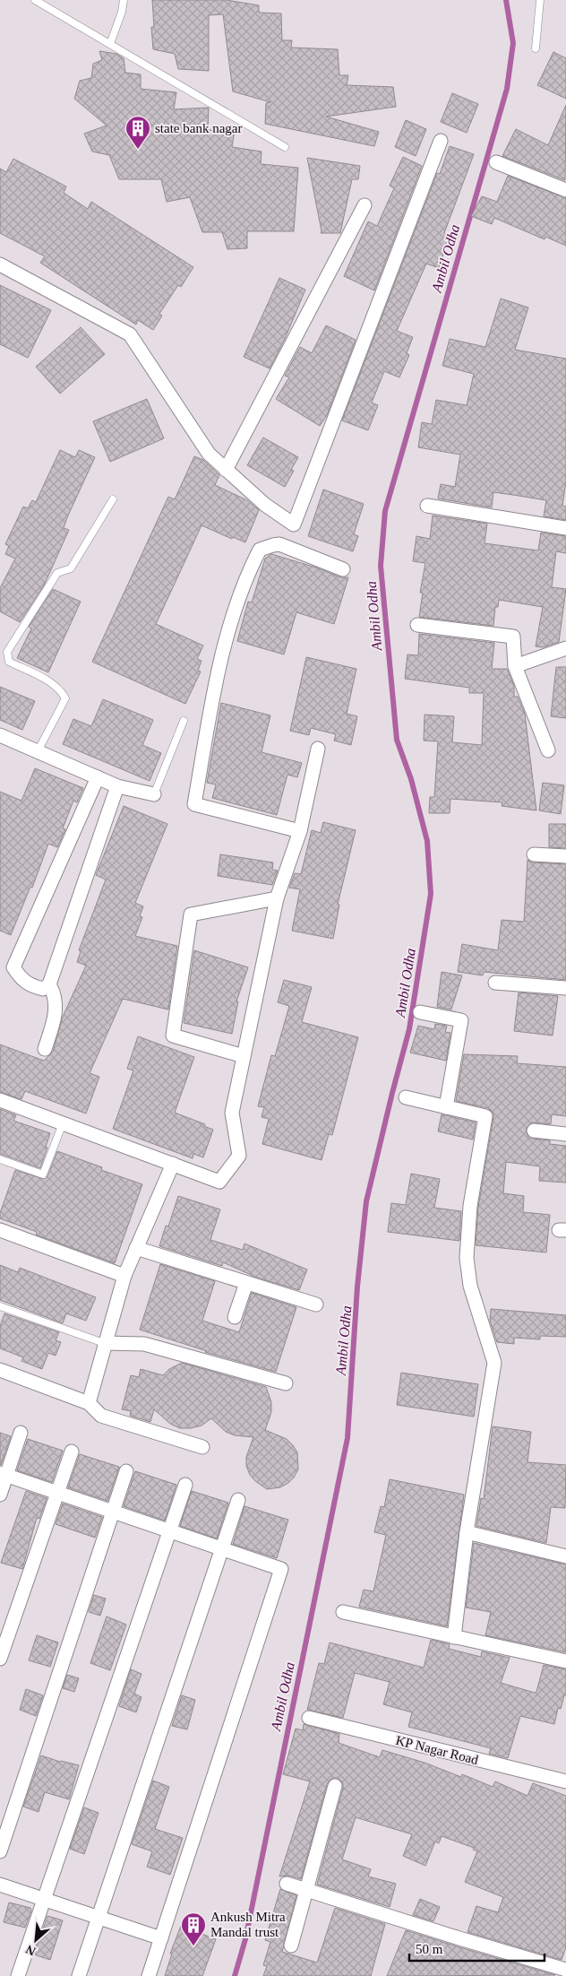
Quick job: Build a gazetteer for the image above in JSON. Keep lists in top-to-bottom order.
{
  "streets": {
    "street": ["KP Nagar Road"]
  },
  "water": ["Ambil Odha"],
  "places": {
    "building": ["state bank nagar", "Ankush Mitra Mandal trust"]
  },
  "scale_bar": "50 m",
  "north": "bottom left"
}
